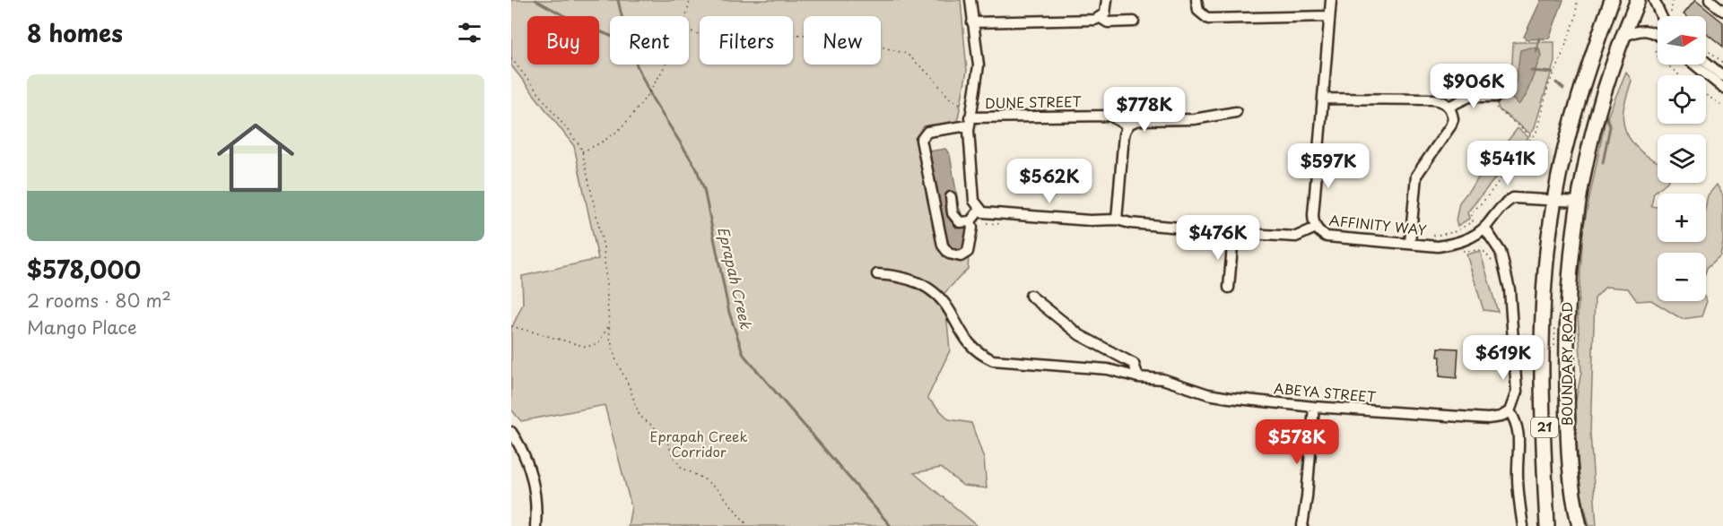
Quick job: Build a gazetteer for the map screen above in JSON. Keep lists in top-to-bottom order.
{
  "streets": {
    "highway": ["BOUNDARY ROAD", "21"],
    "street": ["DUNE STREET", "AFFINITY WAY", "ABEYA STREET"]
  },
  "crossings": [
    ["AFFINITY WAY", "BOUNDARY ROAD"]
  ],
  "water": ["Eprapah Creek"],
  "parks": ["Eprapah Creek Corridor"],
  "north": "right",
  "page": {
    "heading": "8 homes",
    "map_buttons": ["+", "−"],
    "chip": [
      "Buy",
      "Rent",
      "Filters",
      "New"
    ],
    "price": [
      "$906K",
      "$778K",
      "$541K",
      "$597K",
      "$562K",
      "$476K",
      "$619K",
      "$578K"
    ],
    "list": [
      {
        "name": "$578,000",
        "note": "2 rooms · 80 m² · Mango Place"
      }
    ]
  }
}
